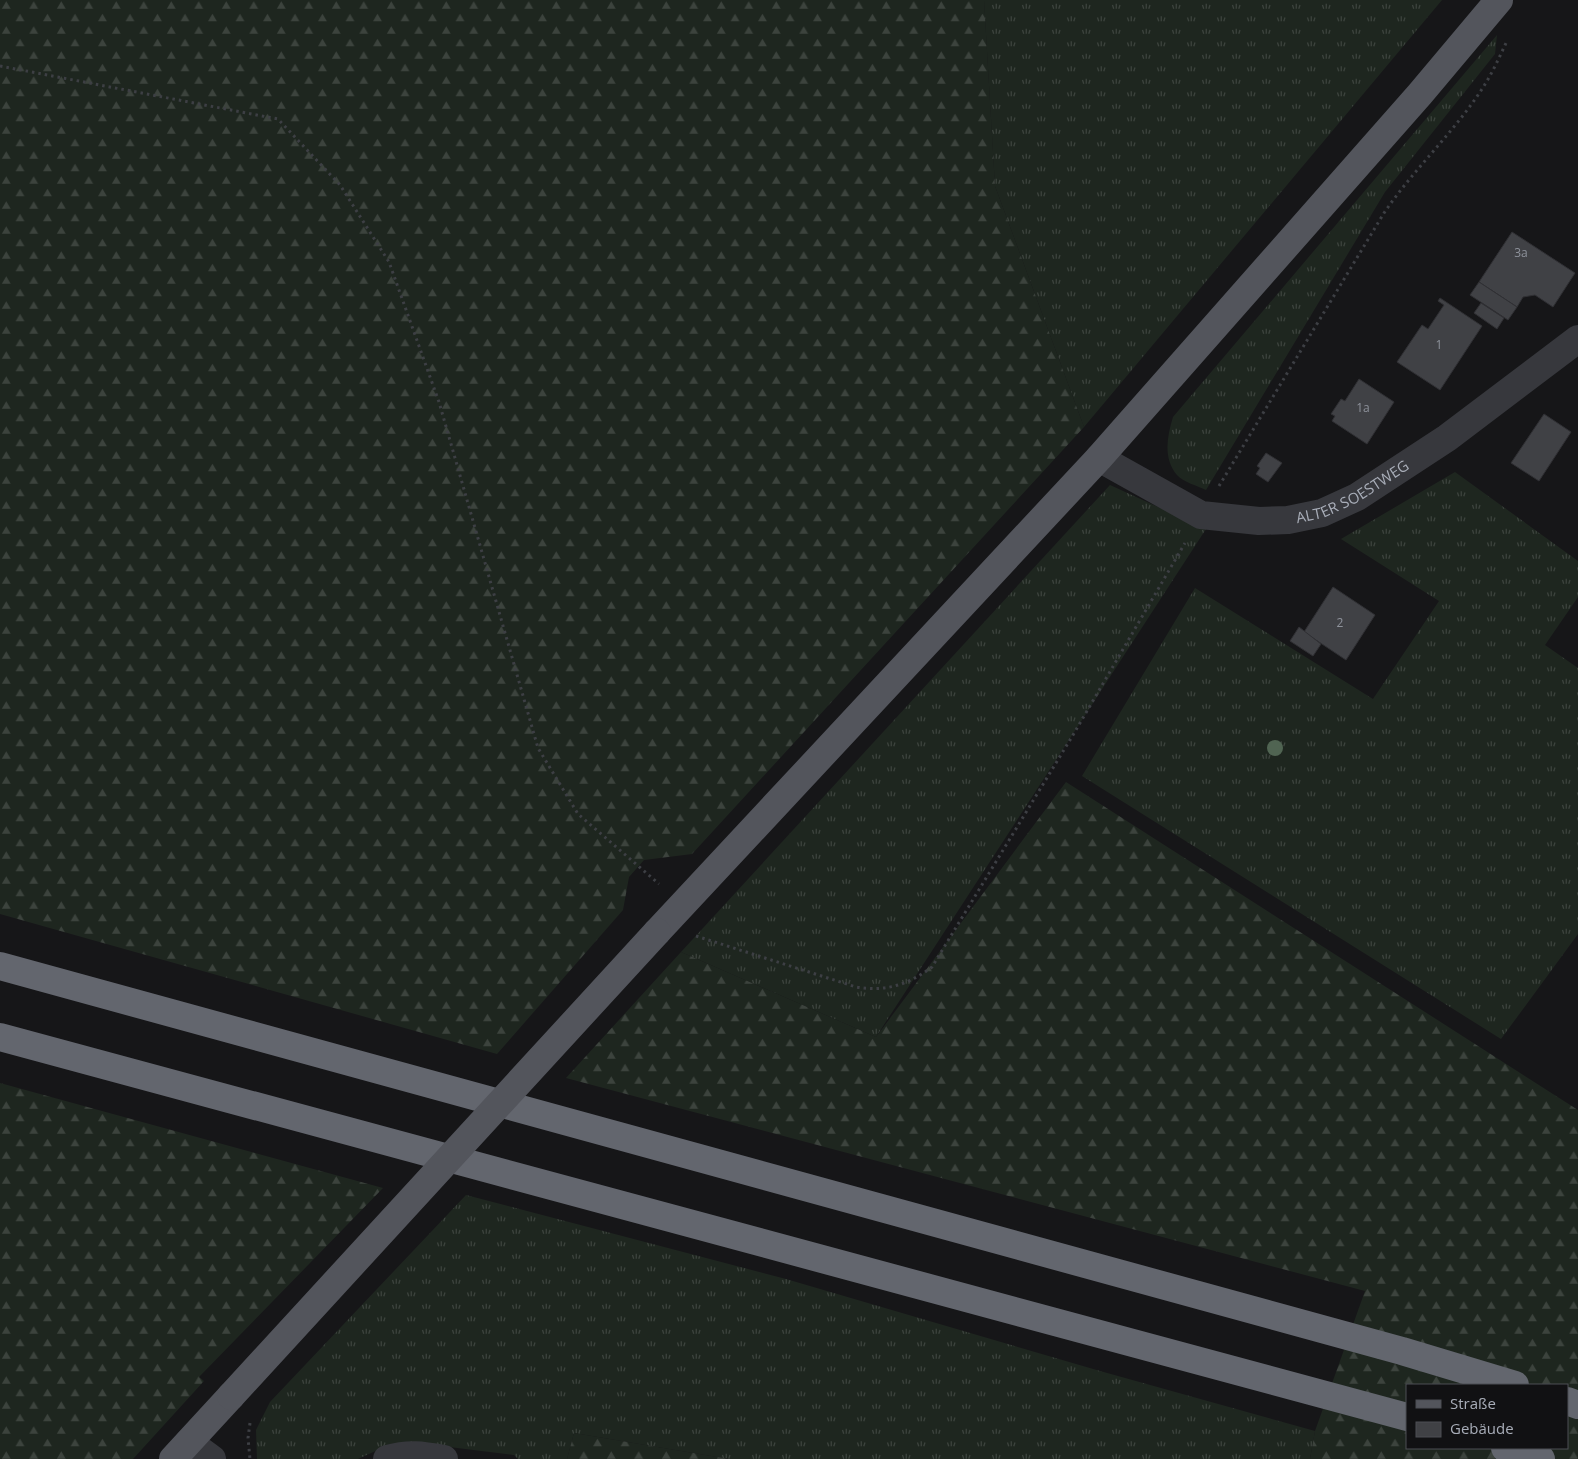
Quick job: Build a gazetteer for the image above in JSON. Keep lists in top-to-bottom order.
{
  "streets": {
    "street": ["ALTER SOESTWEG"]
  },
  "house_numbers": [
    "3a",
    "1",
    "1a",
    "2"
  ],
  "legend": ["Straße", "Gebäude"]
}
